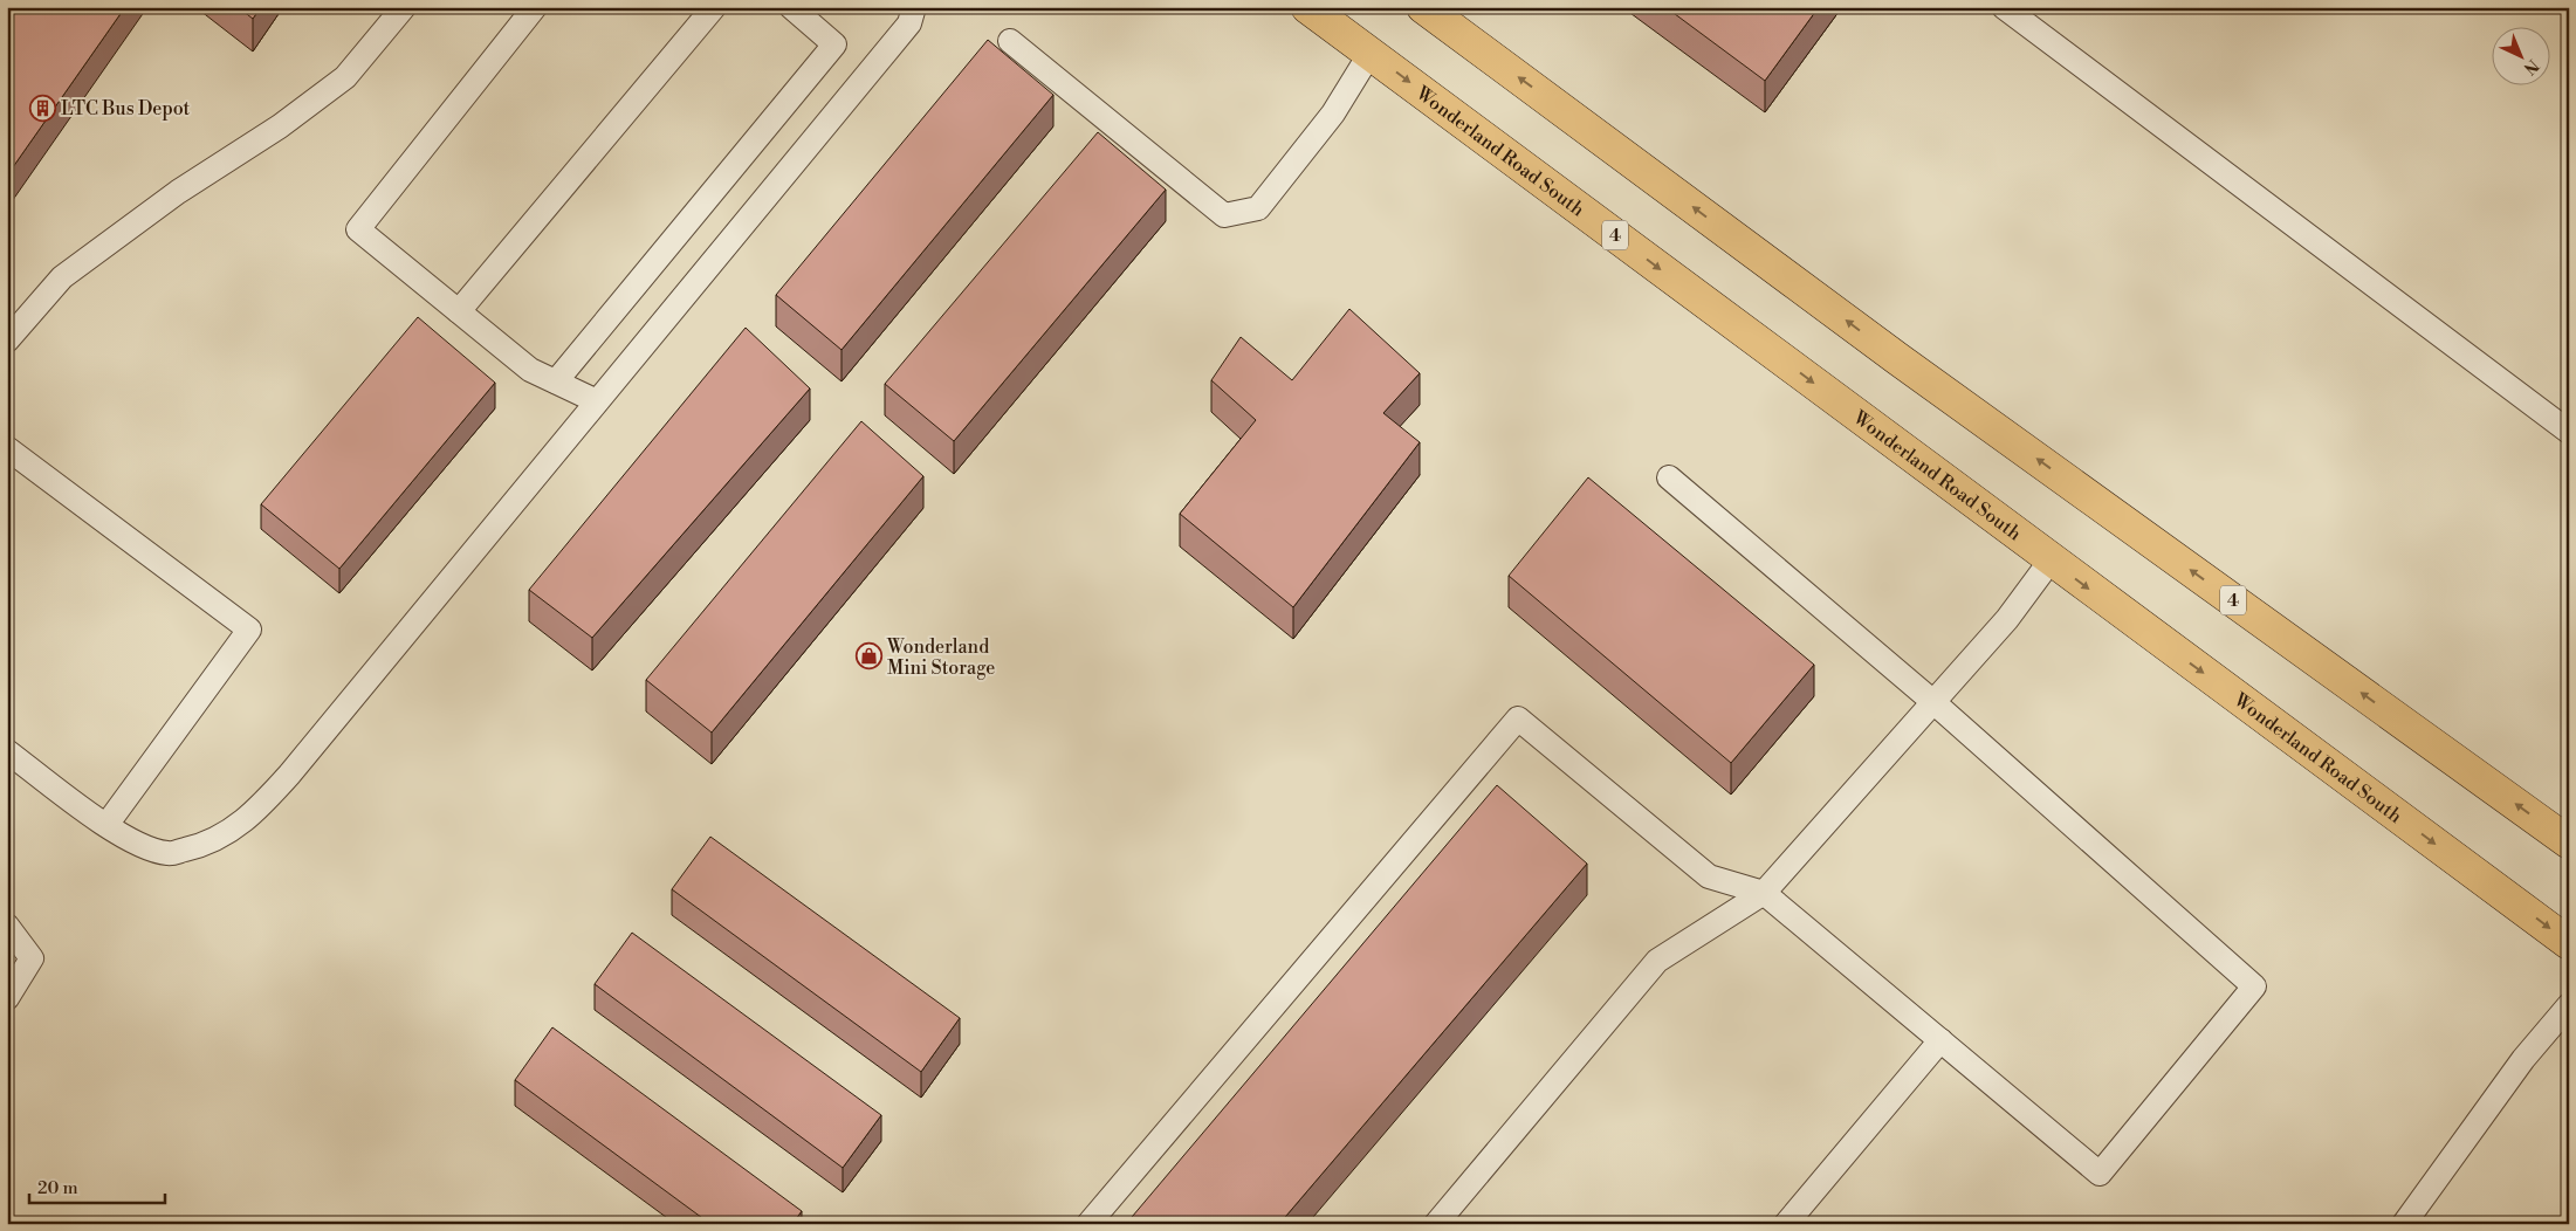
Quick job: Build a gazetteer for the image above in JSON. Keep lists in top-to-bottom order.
{
  "streets": {
    "main road": ["Wonderland Road South", "4"]
  },
  "places": {
    "building": ["LTC Bus Depot"],
    "shop": ["Wonderland Mini Storage"]
  },
  "scale_bar": "20 m",
  "north": "bottom right"
}
